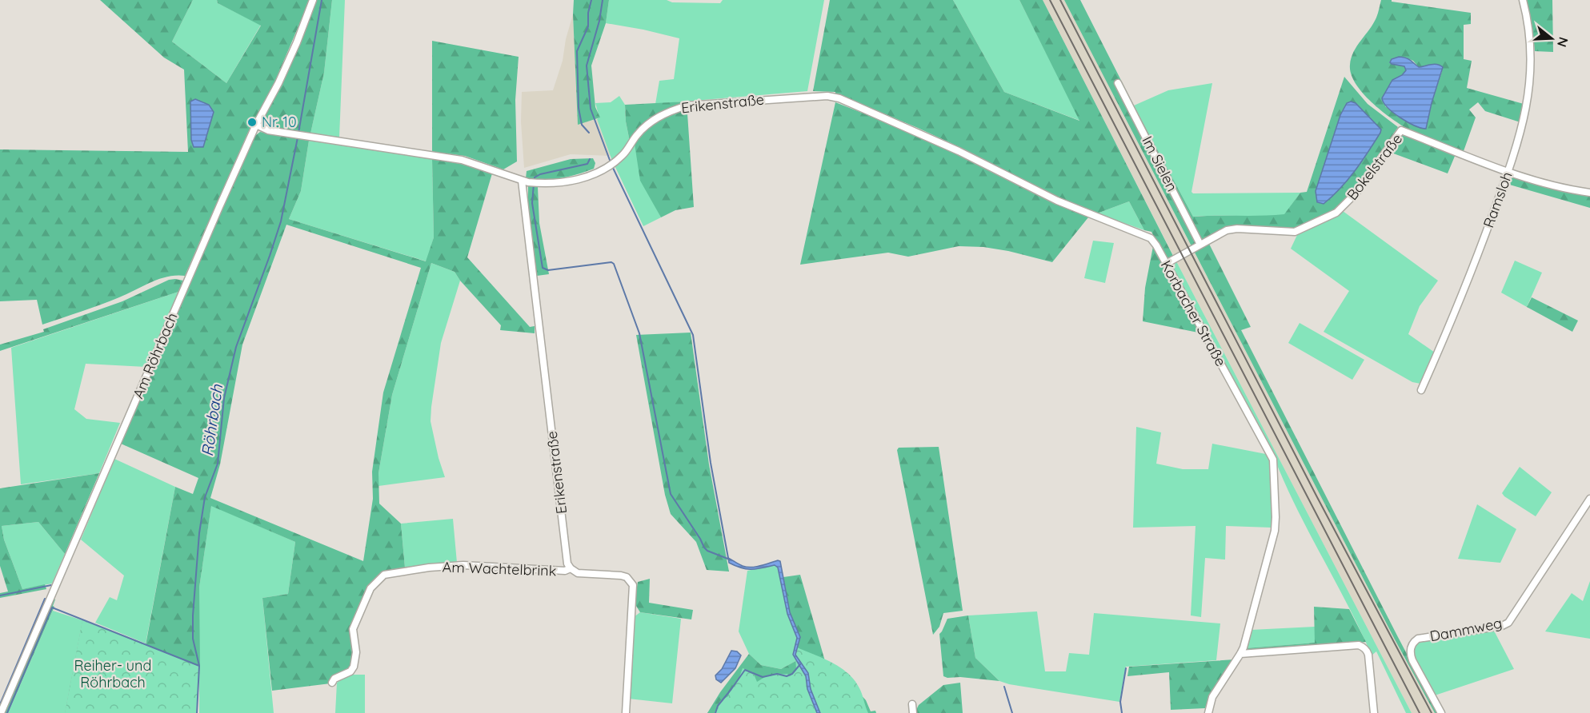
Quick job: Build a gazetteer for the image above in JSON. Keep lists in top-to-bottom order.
{
  "streets": {
    "street": [
      "Erikenstraße",
      "Im Sielen",
      "Bokelstraße",
      "Ramsloh",
      "Korbacher Straße",
      "Am Röhrbach",
      "Am Wachtelbrink",
      "Dammweg"
    ]
  },
  "crossings": [
    ["Erikenstraße", "Korbacher Straße"],
    ["Erikenstraße", "Am Röhrbach"],
    ["Erikenstraße", "Am Wachtelbrink"],
    ["Im Sielen", "Bokelstraße"],
    ["Bokelstraße", "Ramsloh"],
    ["Bokelstraße", "Korbacher Straße"]
  ],
  "water": ["Röhrbach"],
  "parks": ["Reiher- und Röhrbach"],
  "places": ["Nr. 10"],
  "north": "right"
}
